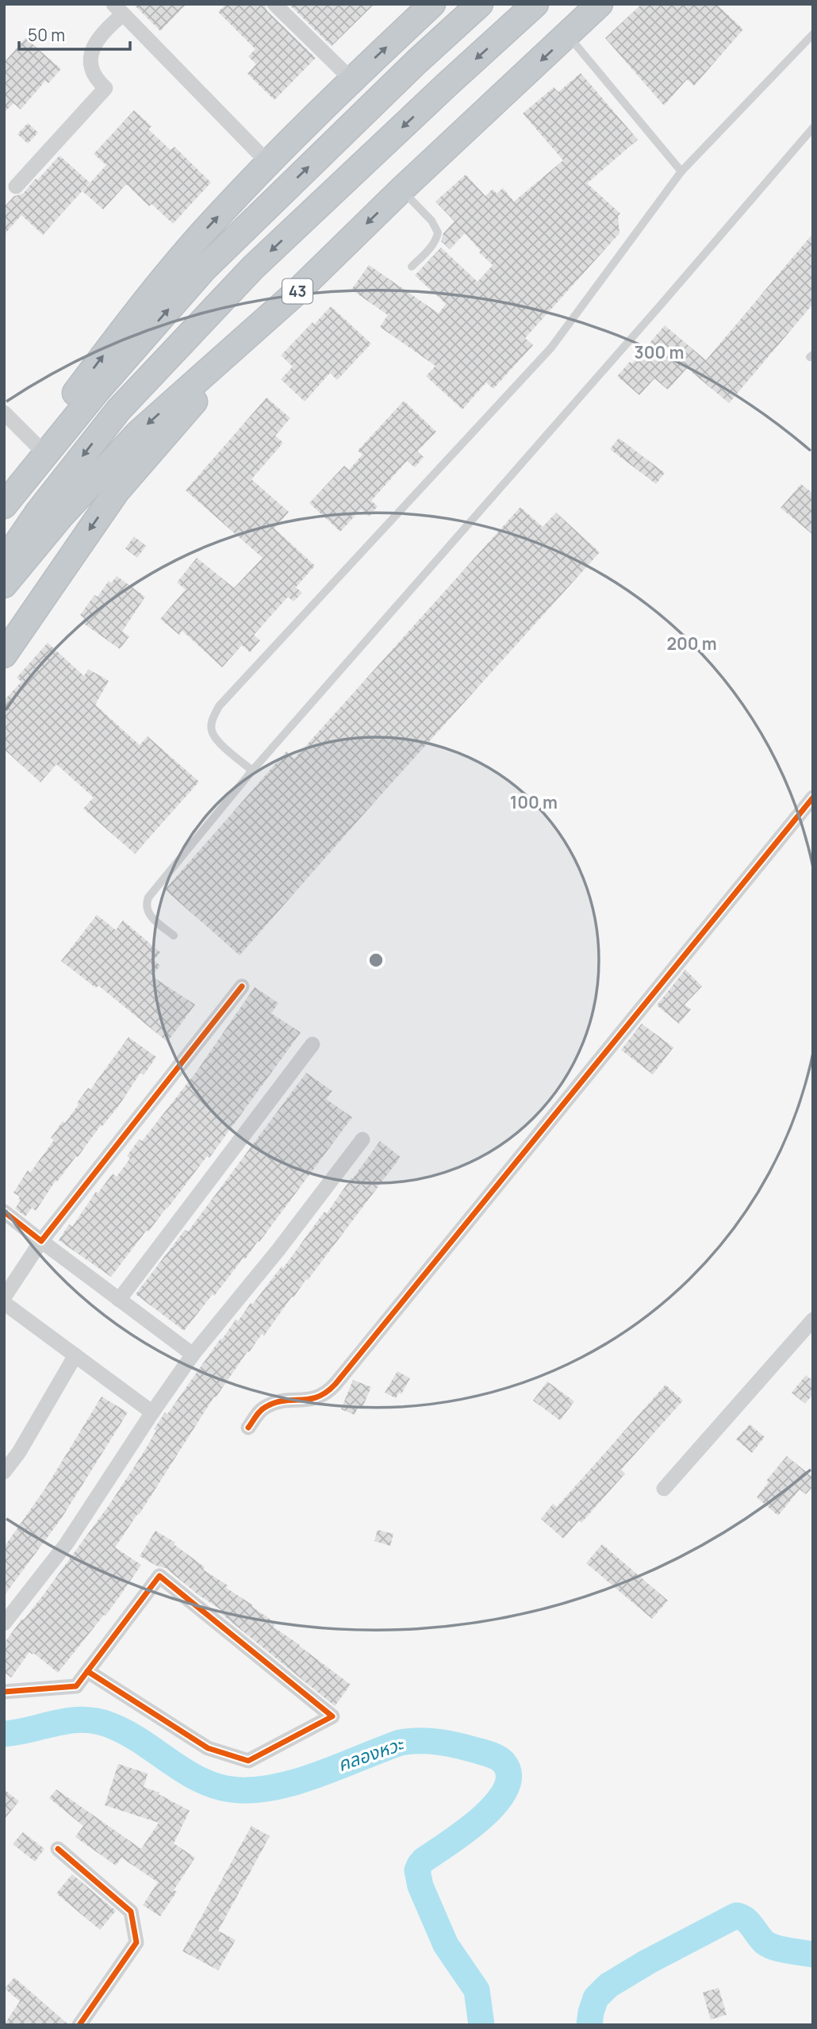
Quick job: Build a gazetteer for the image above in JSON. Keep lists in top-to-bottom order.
{
  "streets": {
    "highway": ["43"]
  },
  "water": ["คลองหวะ"],
  "scale_bar": "50 m",
  "rings": ["300 m", "200 m", "100 m"]
}
